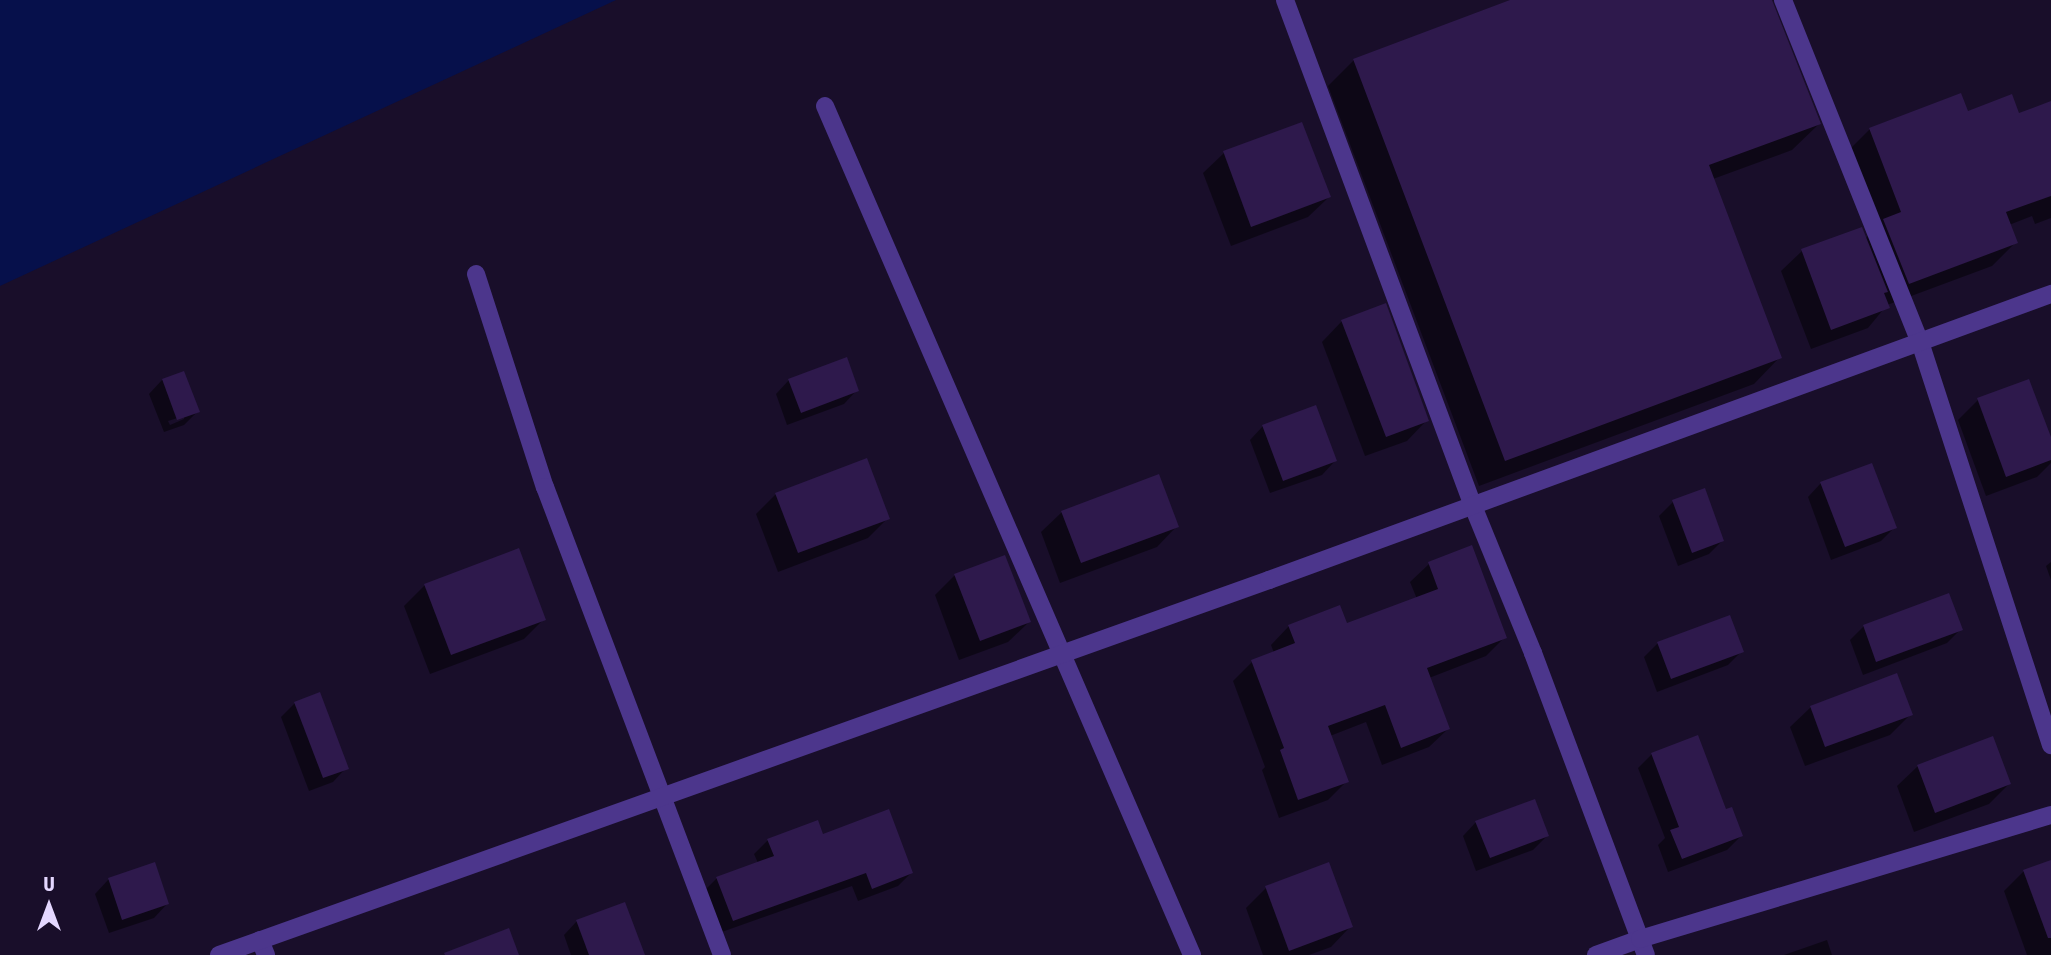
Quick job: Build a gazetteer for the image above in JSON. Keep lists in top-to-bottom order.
{
  "north": "top"
}
